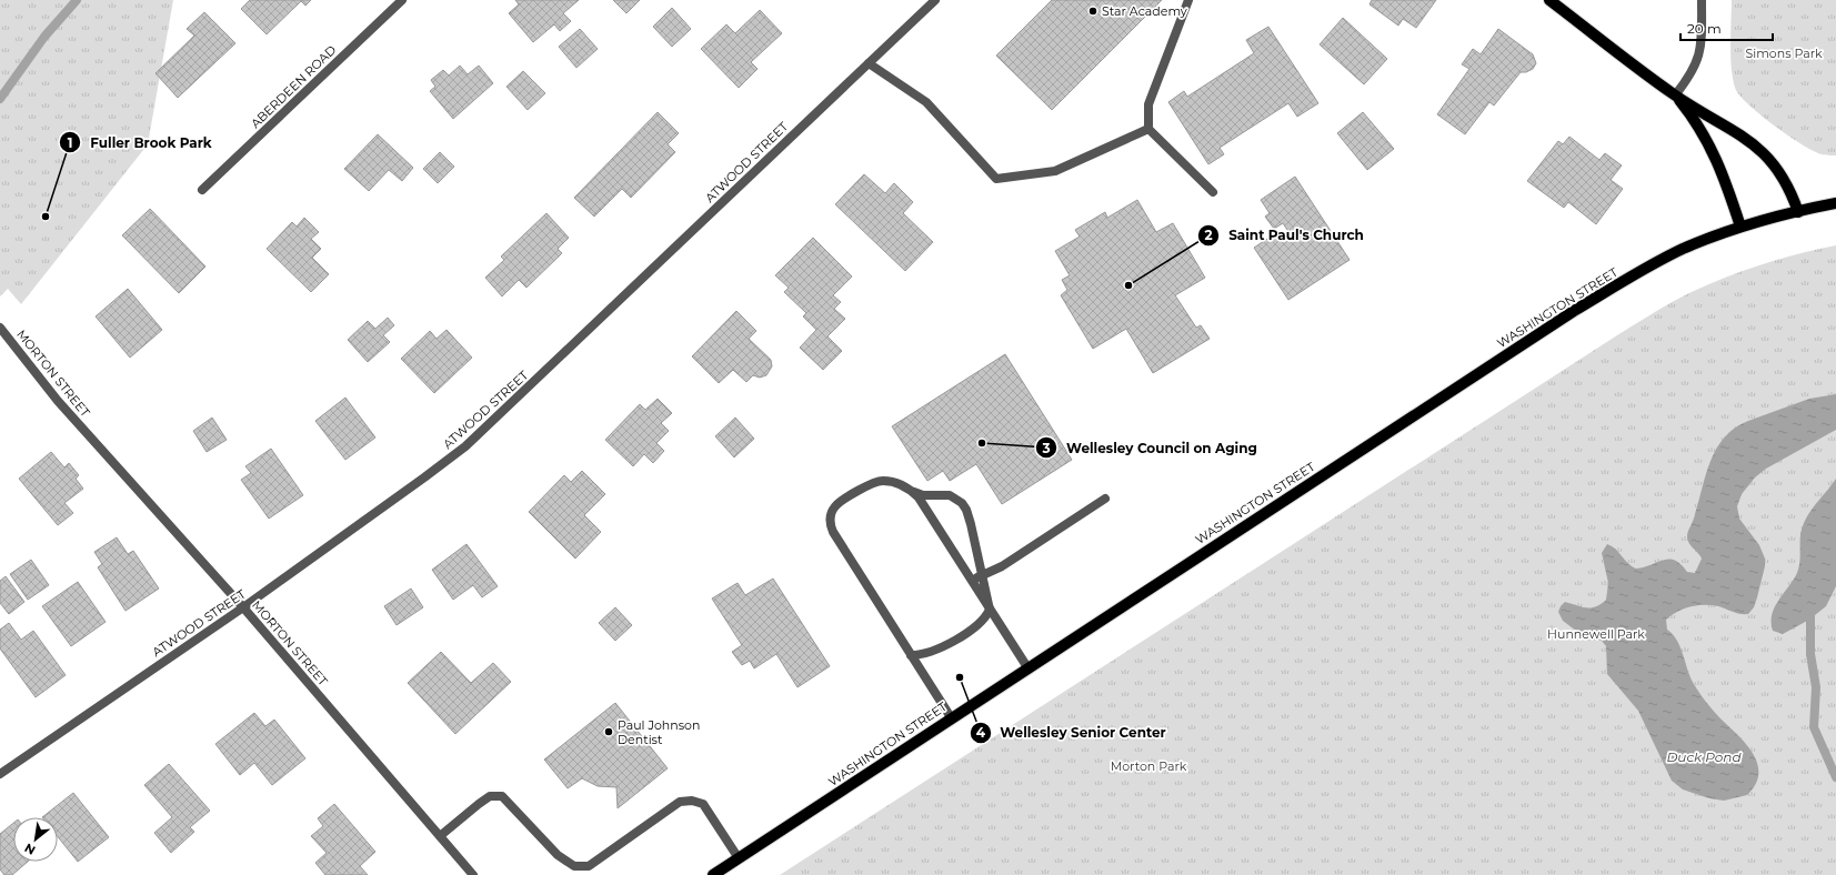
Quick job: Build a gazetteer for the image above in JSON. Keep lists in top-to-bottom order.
{
  "streets": {
    "main road": ["WASHINGTON STREET"],
    "street": ["ABERDEEN ROAD", "ATWOOD STREET", "MORTON STREET"]
  },
  "crossings": [
    ["ATWOOD STREET", "MORTON STREET"]
  ],
  "water": ["Duck Pond"],
  "parks": ["Simons Park", "Hunnewell Park", "Morton Park"],
  "places": [
    "Star Academy",
    "Fuller Brook Park",
    "Saint Paul's Church",
    "Wellesley Council on Aging",
    "Wellesley Senior Center",
    "Paul Johnson Dentist"
  ],
  "scale_bar": "20 m",
  "north": "bottom left"
}
